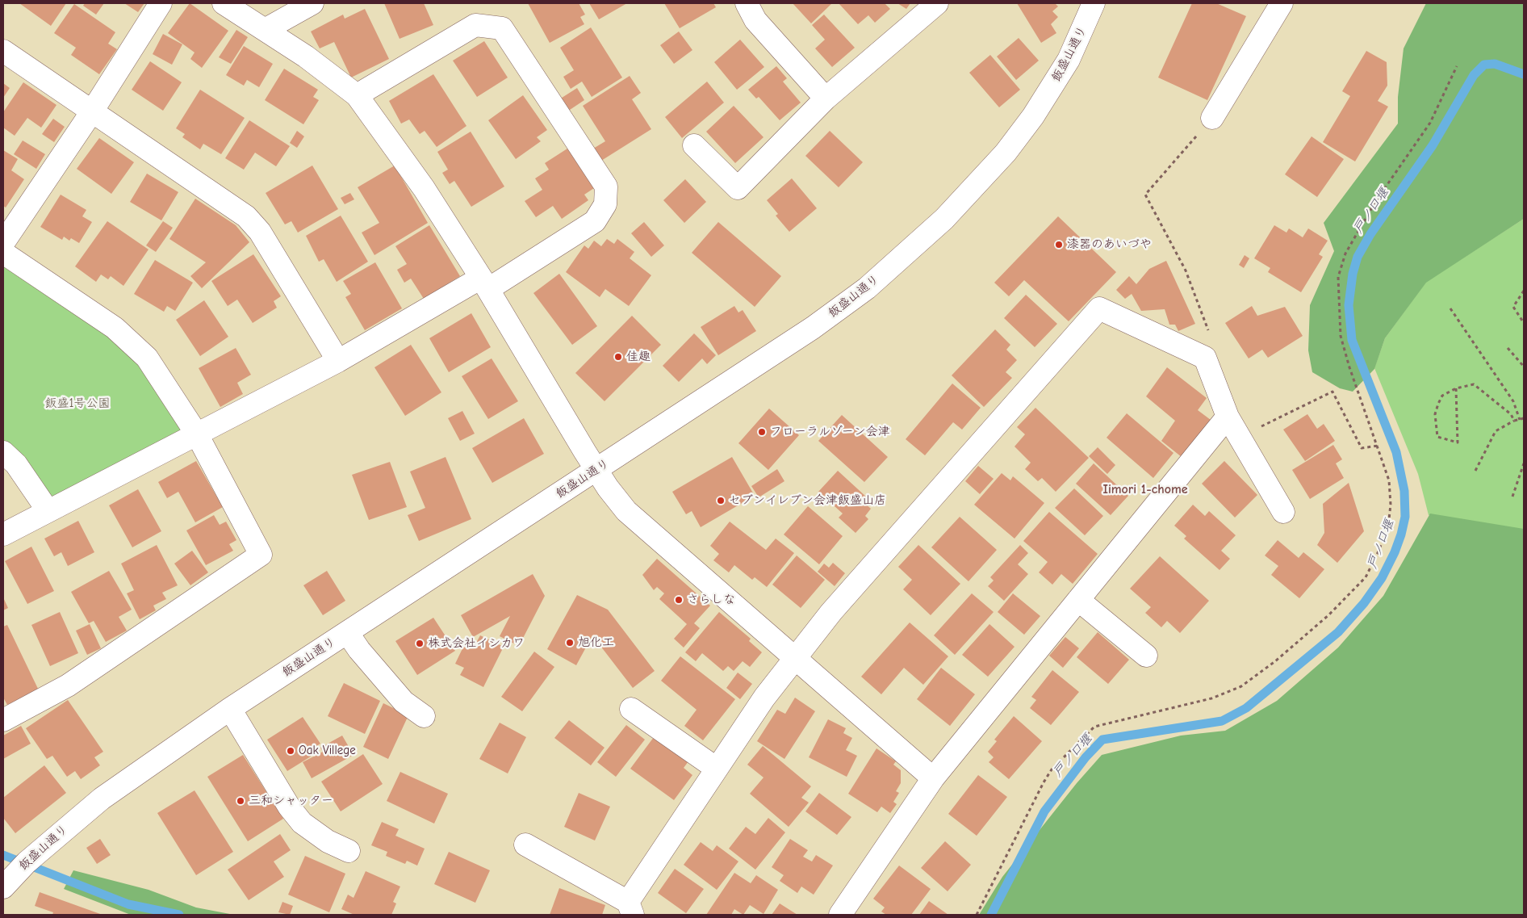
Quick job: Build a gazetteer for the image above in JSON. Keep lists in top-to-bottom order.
{
  "streets": {
    "street": ["飯盛山通り"]
  },
  "districts": ["Iimori 1-chome"],
  "water": ["戸ノ口堰"],
  "parks": ["飯盛1号公園"],
  "places": [
    "漆器のあいづや",
    "佳趣",
    "フローラルゾーン会津",
    "セブンイレブン会津飯盛山店",
    "さらしな",
    "旭化工",
    "株式会社イシカワ",
    "Oak Villege",
    "三和シャッター"
  ]
}
